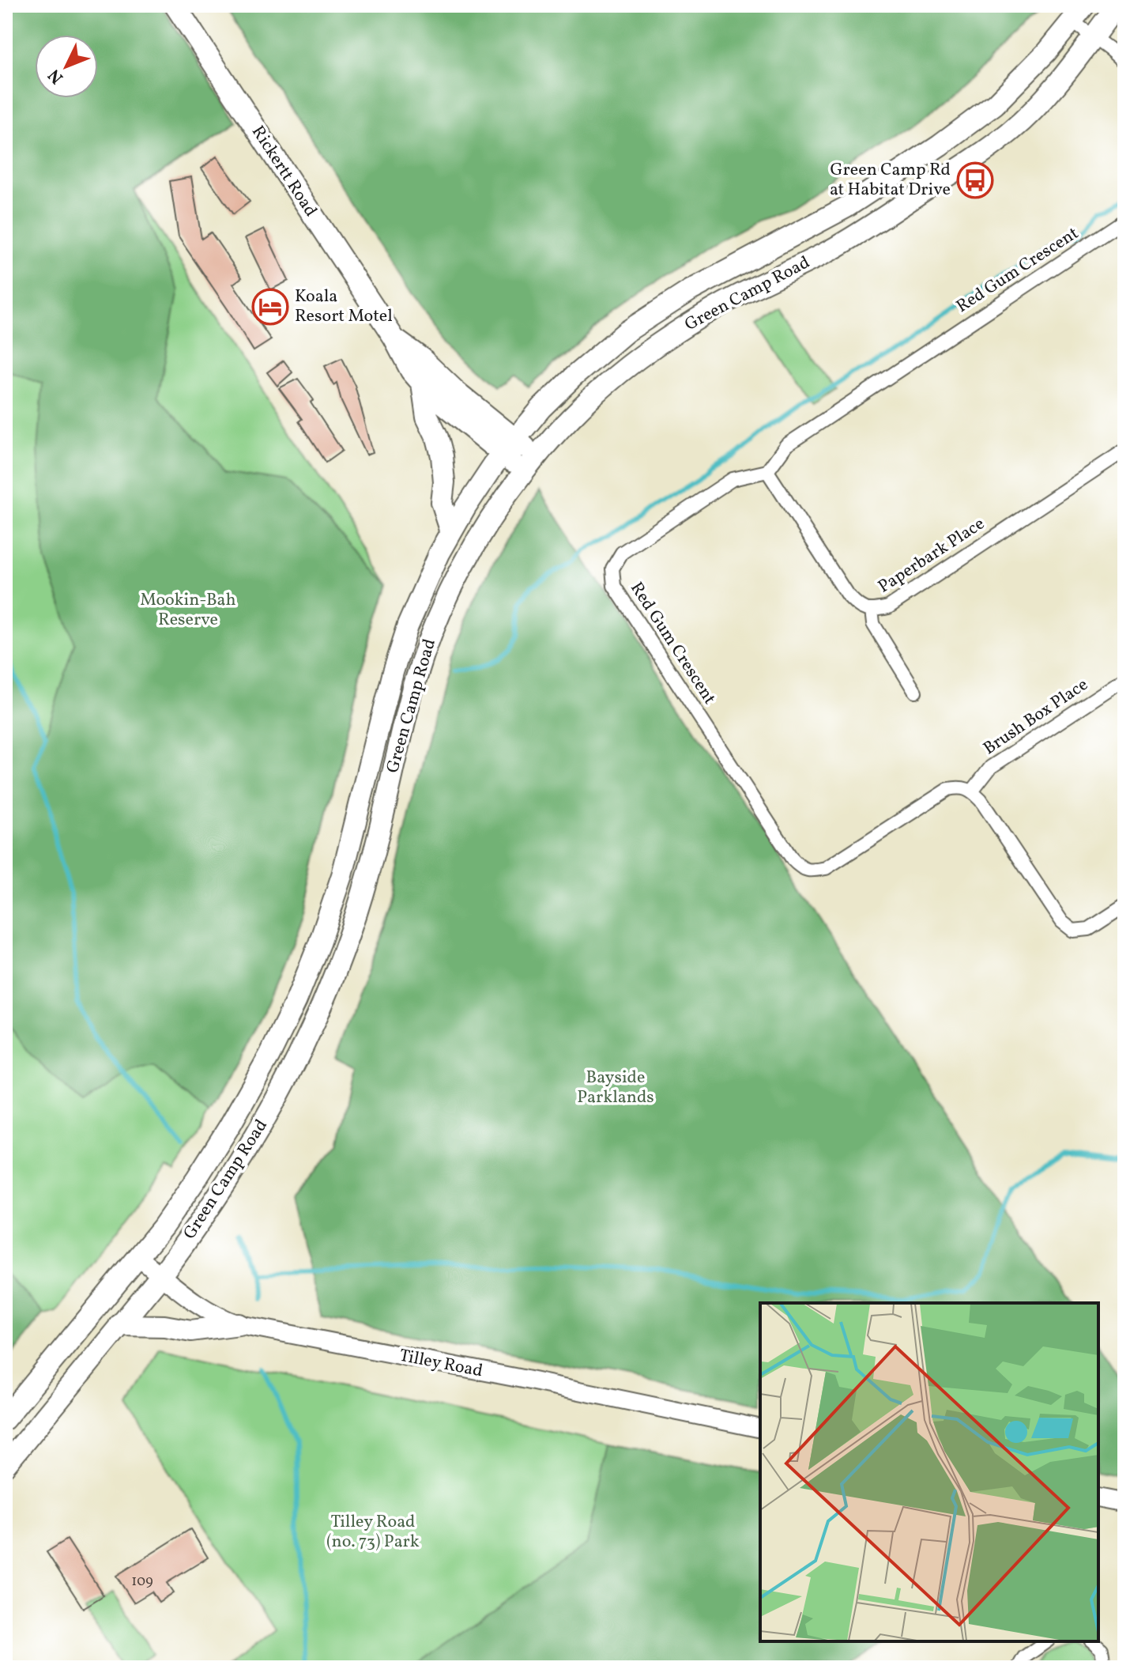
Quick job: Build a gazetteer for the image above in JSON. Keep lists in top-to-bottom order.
{
  "streets": {
    "main road": ["Rickertt Road", "Green Camp Road", "Tilley Road"],
    "street": ["Red Gum Crescent", "Paperbark Place", "Brush Box Place"]
  },
  "crossings": [
    ["Rickertt Road", "Green Camp Road"],
    ["Red Gum Crescent", "Paperbark Place"],
    ["Red Gum Crescent", "Brush Box Place"],
    ["Green Camp Road", "Tilley Road"]
  ],
  "parks": ["Mookin-Bah Reserve", "Bayside Parklands", "Tilley Road (no. 73) Park"],
  "places": {
    "bus stop": ["Green Camp Rd at Habitat Drive"],
    "hotel": ["Koala Resort Motel"]
  },
  "house_numbers": ["109"],
  "north": "bottom left"
}
